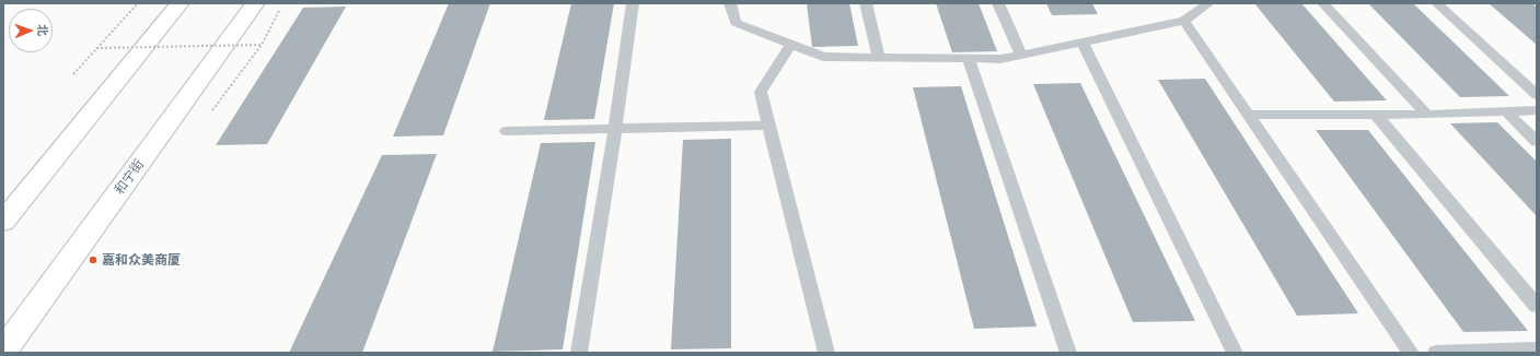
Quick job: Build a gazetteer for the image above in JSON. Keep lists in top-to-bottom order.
{
  "streets": {
    "main road": ["和宁街"]
  },
  "places": ["嘉和众美商厦"],
  "north": "right"
}
